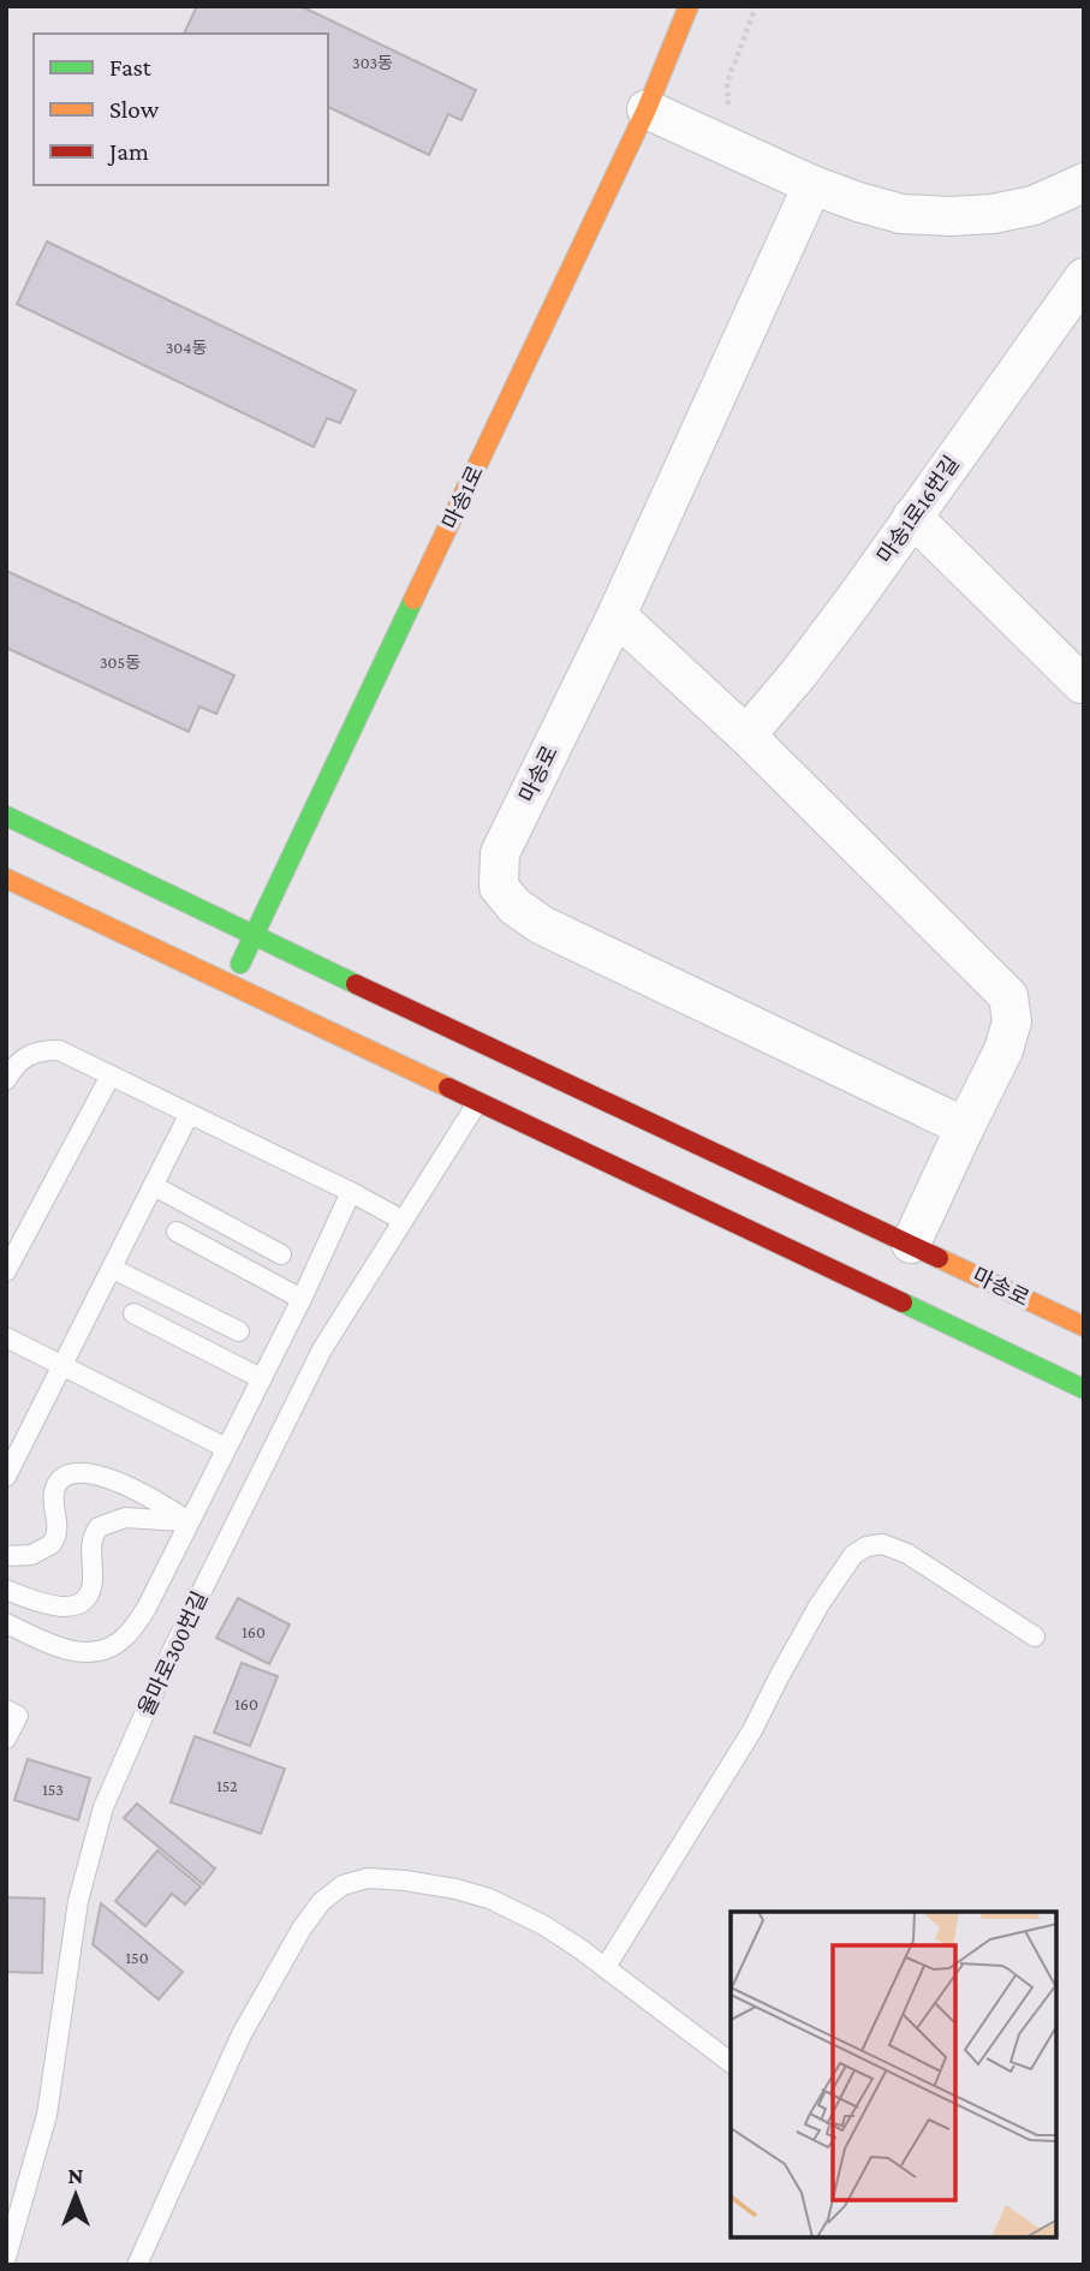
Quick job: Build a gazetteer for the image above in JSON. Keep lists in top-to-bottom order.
{
  "streets": {
    "street": ["마송1로", "마송1로16번길", "마송로"],
    "lane": ["율마로300번길"]
  },
  "crossings": [
    ["마송1로", "마송로"]
  ],
  "house_numbers": [
    "303동",
    "304동",
    "305동",
    "160",
    "160",
    "152",
    "153",
    "150"
  ],
  "legend": ["Fast", "Slow", "Jam"],
  "north": "top"
}
